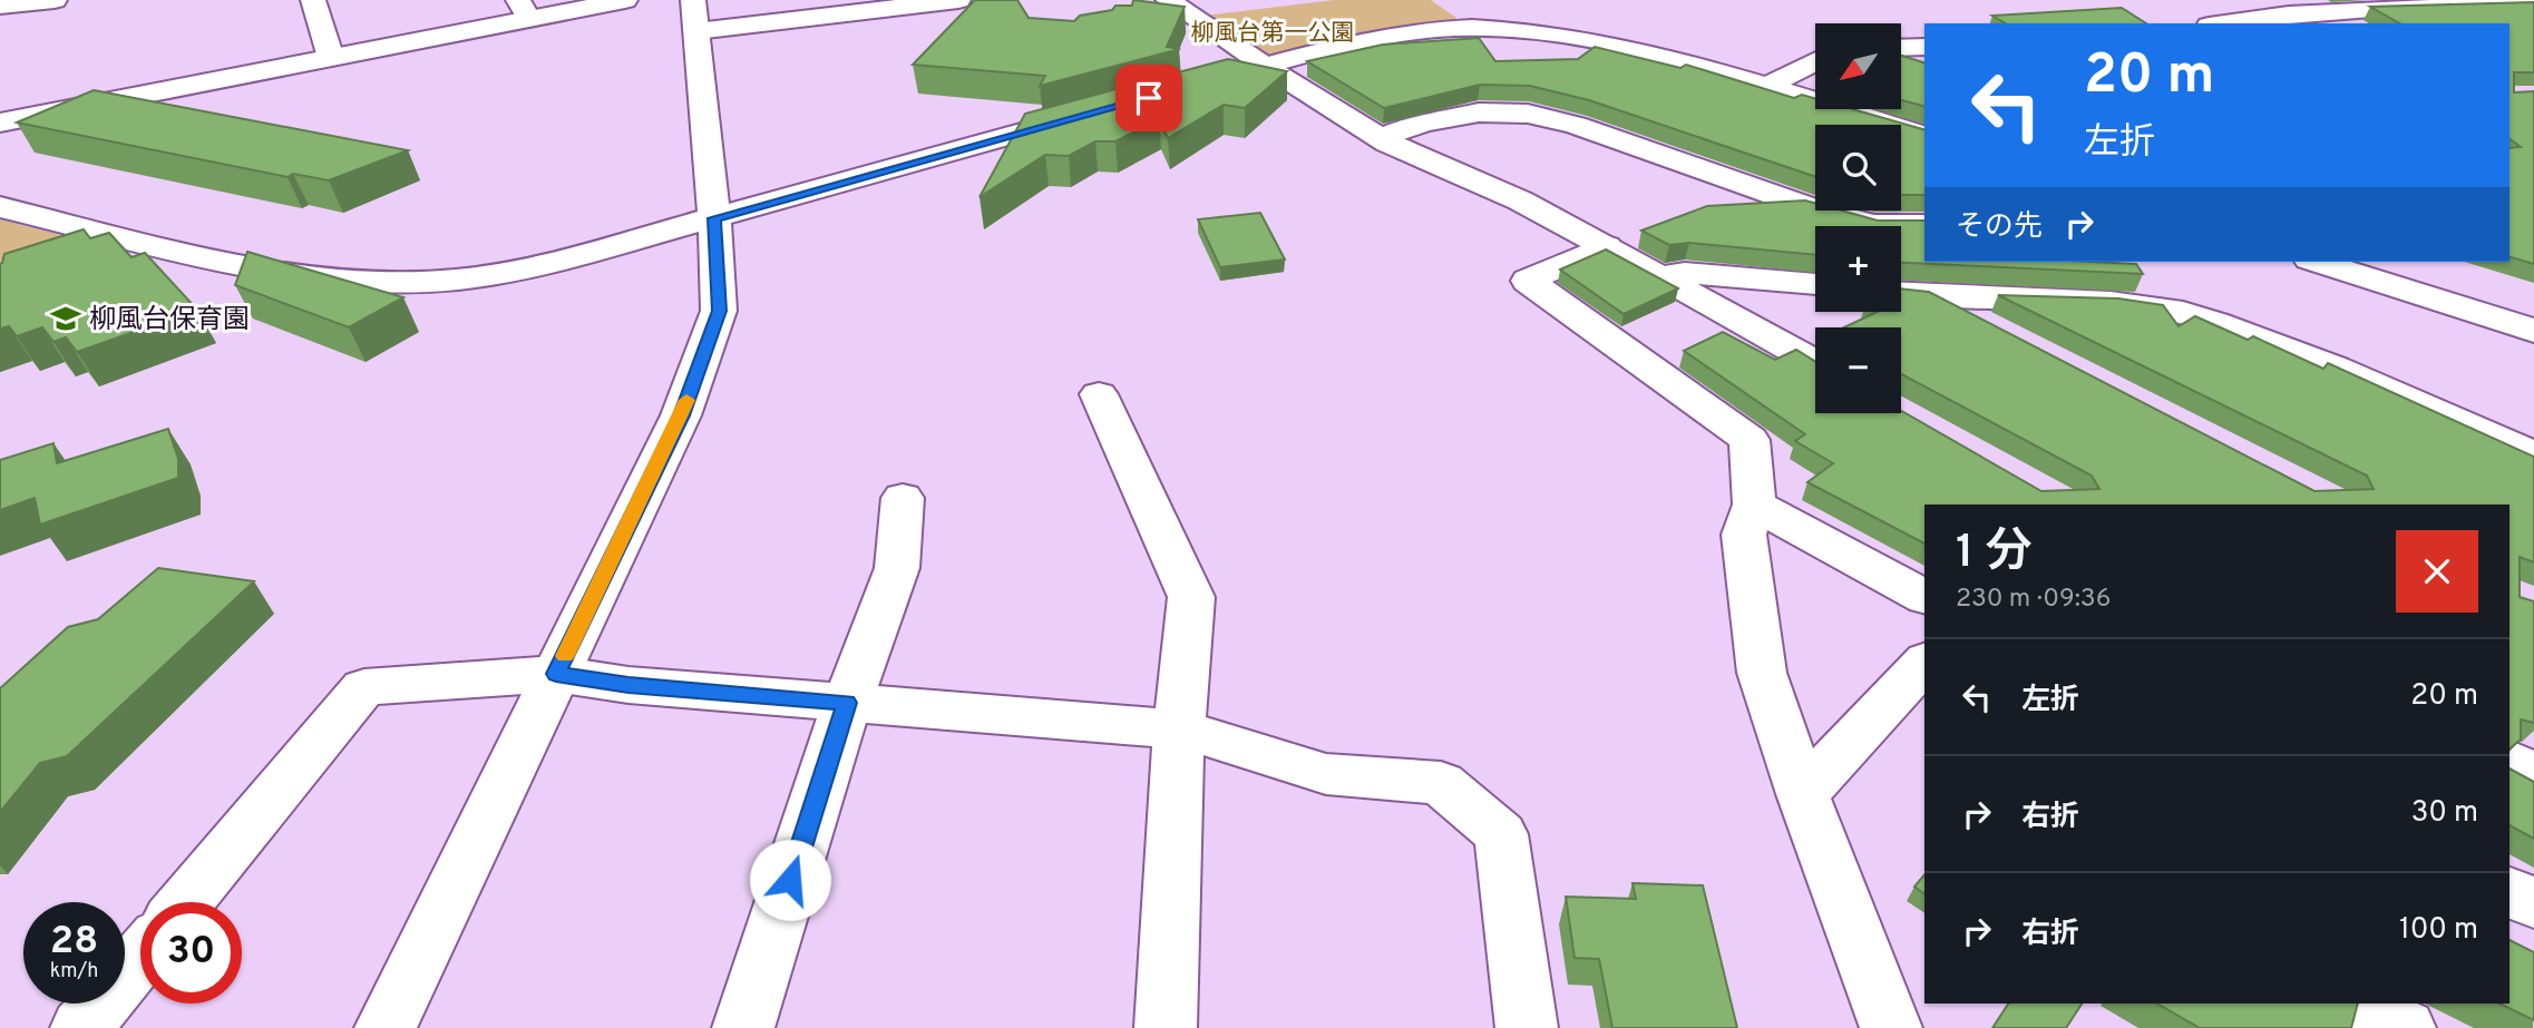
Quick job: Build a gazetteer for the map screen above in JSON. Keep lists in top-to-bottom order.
{
  "parks": ["柳風台第一公園"],
  "places": {
    "school or university": ["柳風台保育園"]
  },
  "north": "bottom left",
  "page": {
    "map_buttons": ["+", "−"],
    "turn": ["20 m", "左折"],
    "then": "その先",
    "heading": ["1 分", "230 m · 09:36"],
    "list": [
      {
        "name": "左折",
        "value": "20 m"
      },
      {
        "name": "右折",
        "value": "30 m"
      },
      {
        "name": "右折",
        "value": "100 m"
      }
    ],
    "speed": "28 km/h",
    "limit": "30"
  }
}
